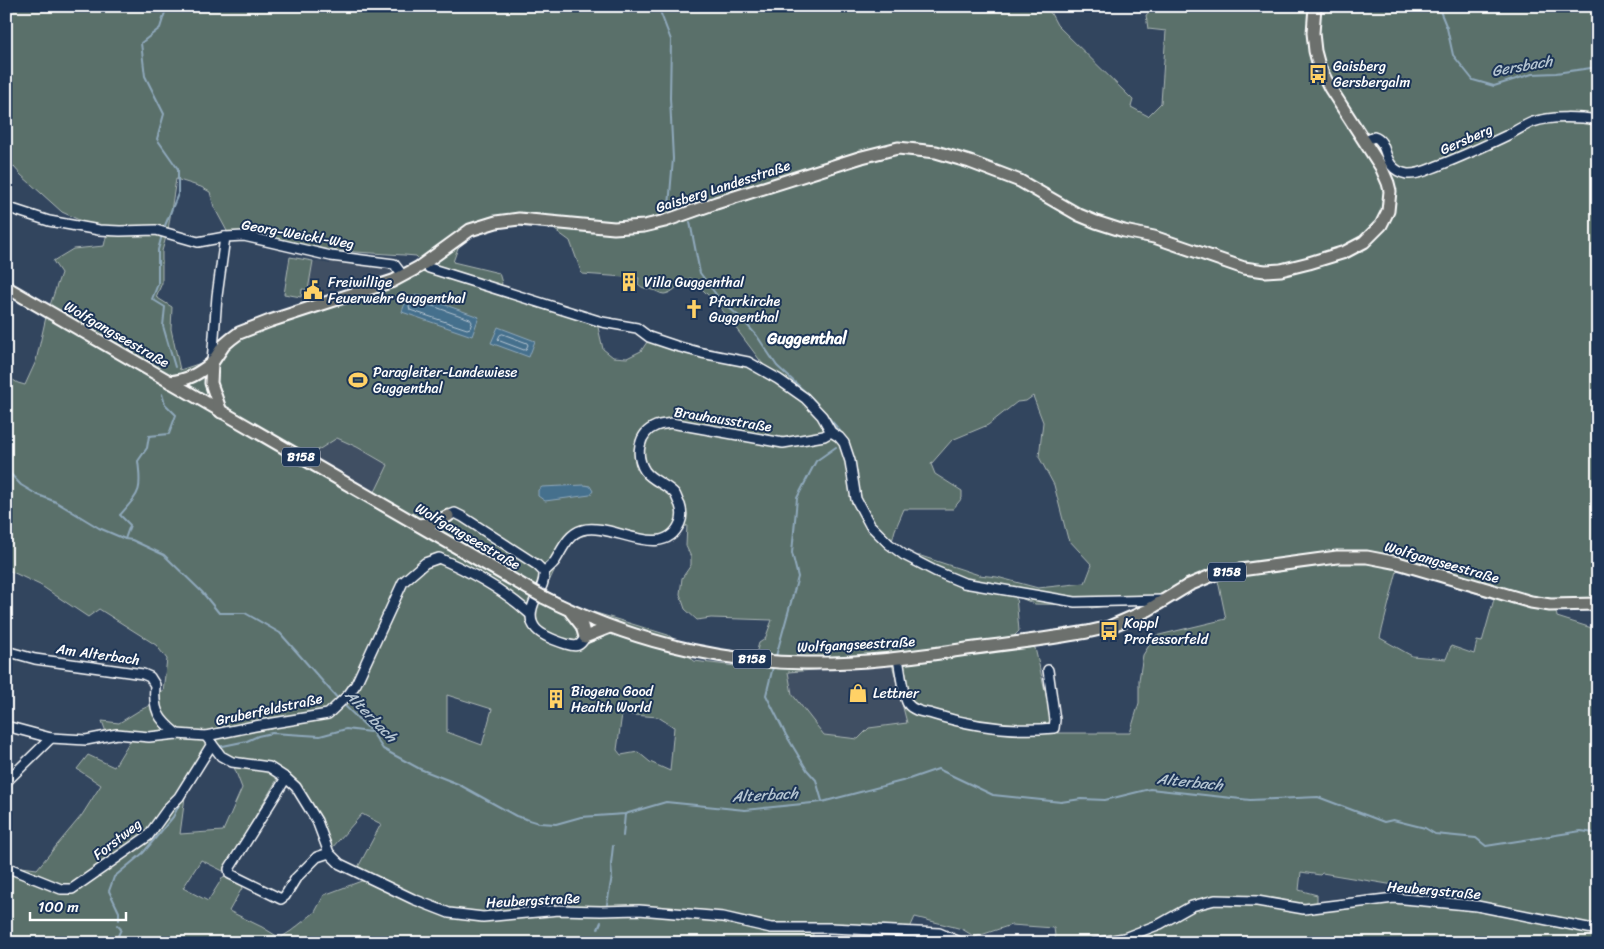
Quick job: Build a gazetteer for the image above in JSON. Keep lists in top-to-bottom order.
{
  "streets": {
    "main road": ["Gaisberg Landesstraße", "Wolfgangseestraße", "B158"],
    "street": [
      "Gersberg",
      "Georg-Weickl-Weg",
      "Brauhausstraße",
      "Am Alterbach",
      "Gruberfeldstraße",
      "Forstweg",
      "Heubergstraße"
    ]
  },
  "crossings": [
    ["Gersberg", "Gaisberg Landesstraße"],
    ["Gaisberg Landesstraße", "Georg-Weickl-Weg"],
    ["Gaisberg Landesstraße", "Wolfgangseestraße"],
    ["Am Alterbach", "Gruberfeldstraße"],
    ["Gruberfeldstraße", "Forstweg"]
  ],
  "districts": ["Guggenthal"],
  "water": ["Gersbach", "Alterbach"],
  "places": {
    "bus stop": ["Gaisberg Gersbergalm", "Koppl Professorfeld"],
    "building": ["Villa Guggenthal", "Biogena Good Health World"],
    "public building": ["Freiwillige Feuerwehr Guggenthal"],
    "church": ["Pfarrkirche Guggenthal"],
    "sports": ["Paragleiter-Landewiese Guggenthal"],
    "shop": ["Lettner"]
  },
  "scale_bar": "100 m"
}
